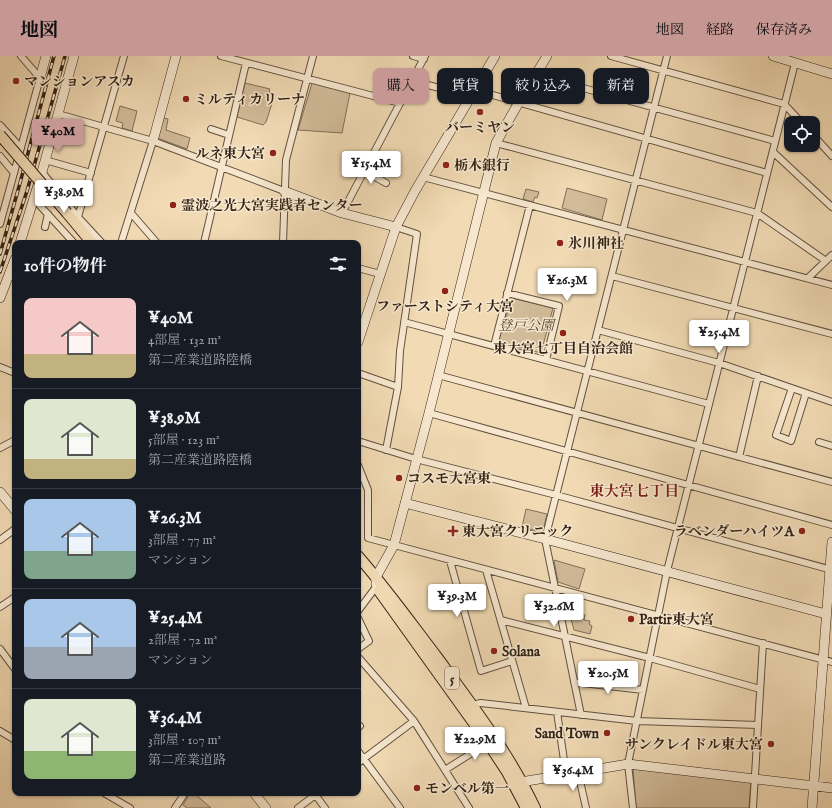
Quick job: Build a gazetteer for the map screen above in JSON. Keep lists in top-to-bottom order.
{
  "streets": {
    "main road": ["5"]
  },
  "districts": ["東大宮七丁目"],
  "parks": ["登戸公園"],
  "places": {
    "other": [
      "マンションアスカ",
      "ミルティカリーナ",
      "バーミヤン",
      "ルネ東大宮",
      "栃木銀行",
      "霊波之光大宮実践者センター",
      "氷川神社",
      "ファーストシティ大宮",
      "東大宮七丁目自治会館",
      "コスモ大宮東",
      "ラベンダーハイツA",
      "Partir東大宮",
      "Solana",
      "Sand Town",
      "サンクレイドル東大宮",
      "モンベル第一"
    ],
    "health": ["東大宮クリニック"]
  },
  "page": {
    "header": "地図",
    "nav": ["地図", "経路", "保存済み"],
    "chip": [
      "購入",
      "賃貸",
      "絞り込み",
      "新着"
    ],
    "price": [
      "¥40M",
      "¥15.4M",
      "¥38.9M",
      "¥26.3M",
      "¥25.4M",
      "¥39.3M",
      "¥32.6M",
      "¥20.5M",
      "¥22.9M",
      "¥36.4M"
    ],
    "heading": "10件の物件",
    "list": [
      {
        "name": "¥40M",
        "note": "4部屋 · 132 m² · 第二産業道路陸橋"
      },
      {
        "name": "¥38.9M",
        "note": "5部屋 · 123 m² · 第二産業道路陸橋"
      },
      {
        "name": "¥26.3M",
        "note": "3部屋 · 77 m² · マンション"
      },
      {
        "name": "¥25.4M",
        "note": "2部屋 · 72 m² · マンション"
      },
      {
        "name": "¥36.4M",
        "note": "3部屋 · 107 m² · 第二産業道路"
      }
    ]
  }
}
